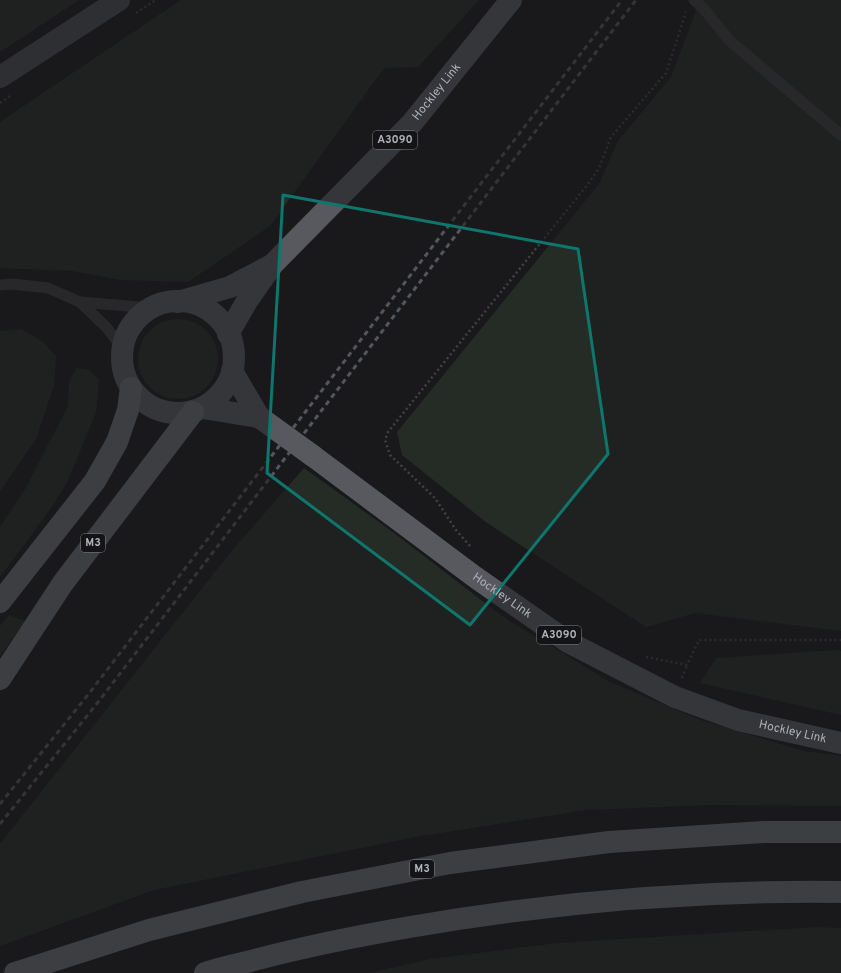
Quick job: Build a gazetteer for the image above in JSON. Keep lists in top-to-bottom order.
{
  "streets": {
    "highway": ["M3"],
    "main road": ["Hockley Link", "A3090"]
  },
  "crossings": [
    ["Hockley Link", "M3"]
  ]
}
